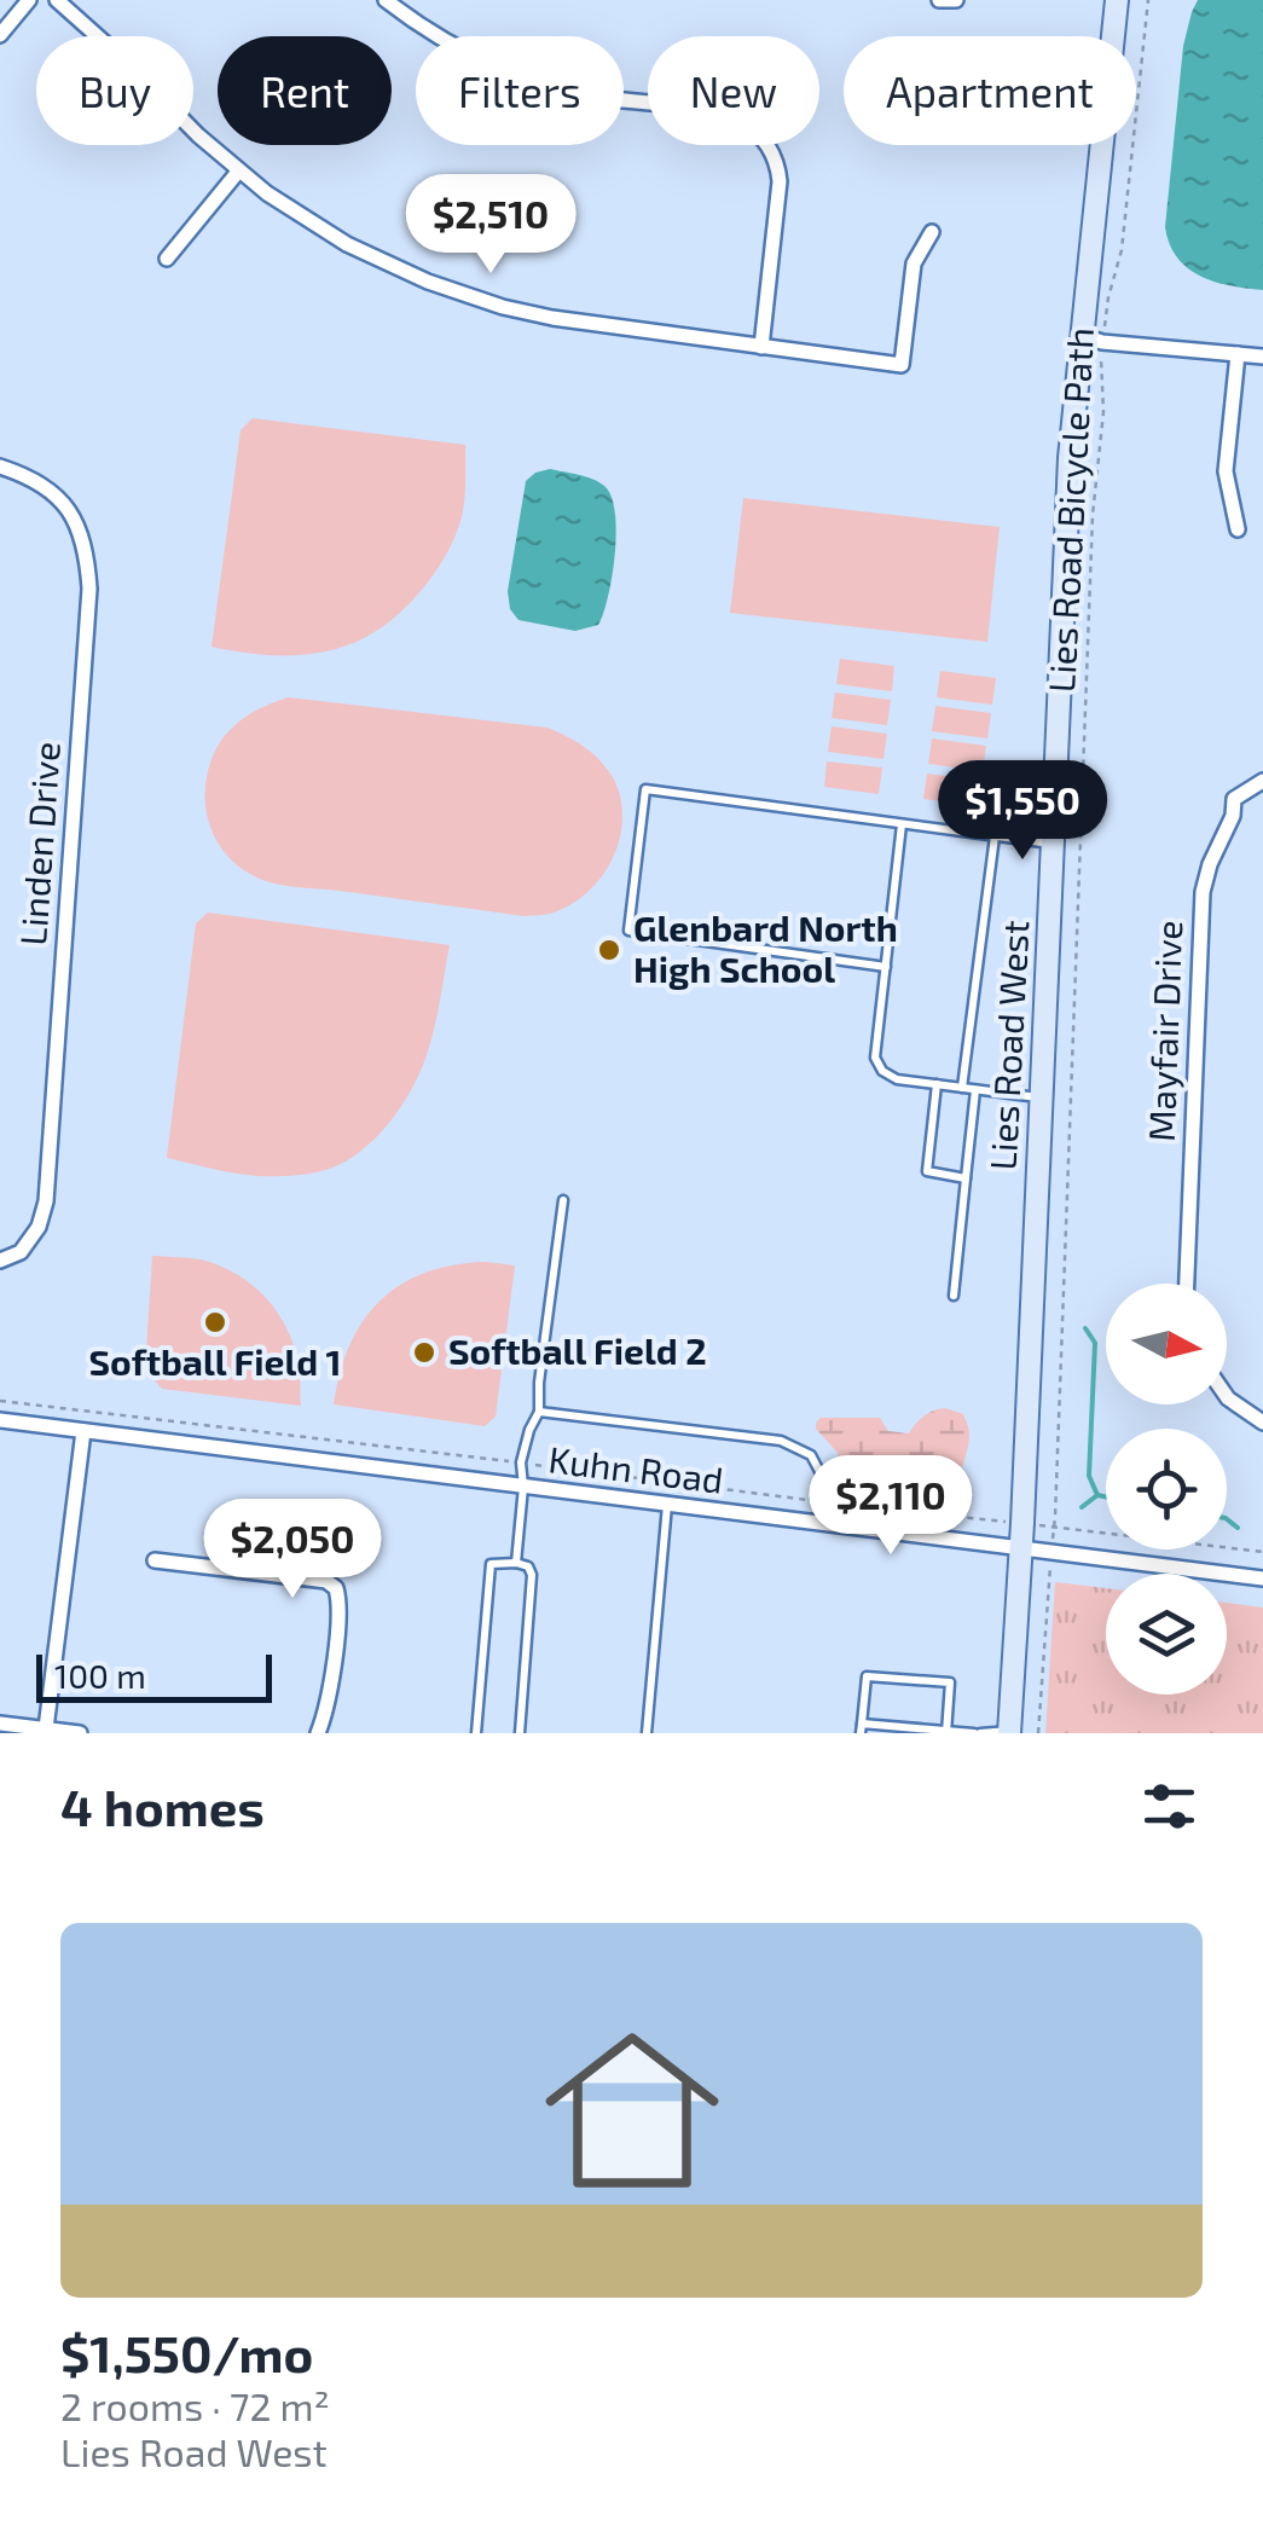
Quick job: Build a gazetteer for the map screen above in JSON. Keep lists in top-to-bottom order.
{
  "streets": {
    "street": [
      "Linden Drive",
      "Mayfair Drive",
      "Lies Road West",
      "Kuhn Road"
    ],
    "path": ["Lies Road Bicycle Path"]
  },
  "crossings": [
    ["Lies Road Bicycle Path", "Lies Road West"],
    ["Lies Road West", "Kuhn Road"]
  ],
  "places": ["Glenbard North High School", "Softball Field 1", "Softball Field 2"],
  "scale_bar": "100 m",
  "north": "right",
  "page": {
    "chip": [
      "Buy",
      "Rent",
      "Filters",
      "New",
      "Apartment"
    ],
    "price": [
      "$2,510",
      "$1,550",
      "$2,110",
      "$2,050"
    ],
    "scale": "100 m",
    "heading": "4 homes",
    "list": [
      {
        "name": "$1,550/mo",
        "note": "2 rooms · 72 m² · Lies Road West"
      }
    ]
  }
}
